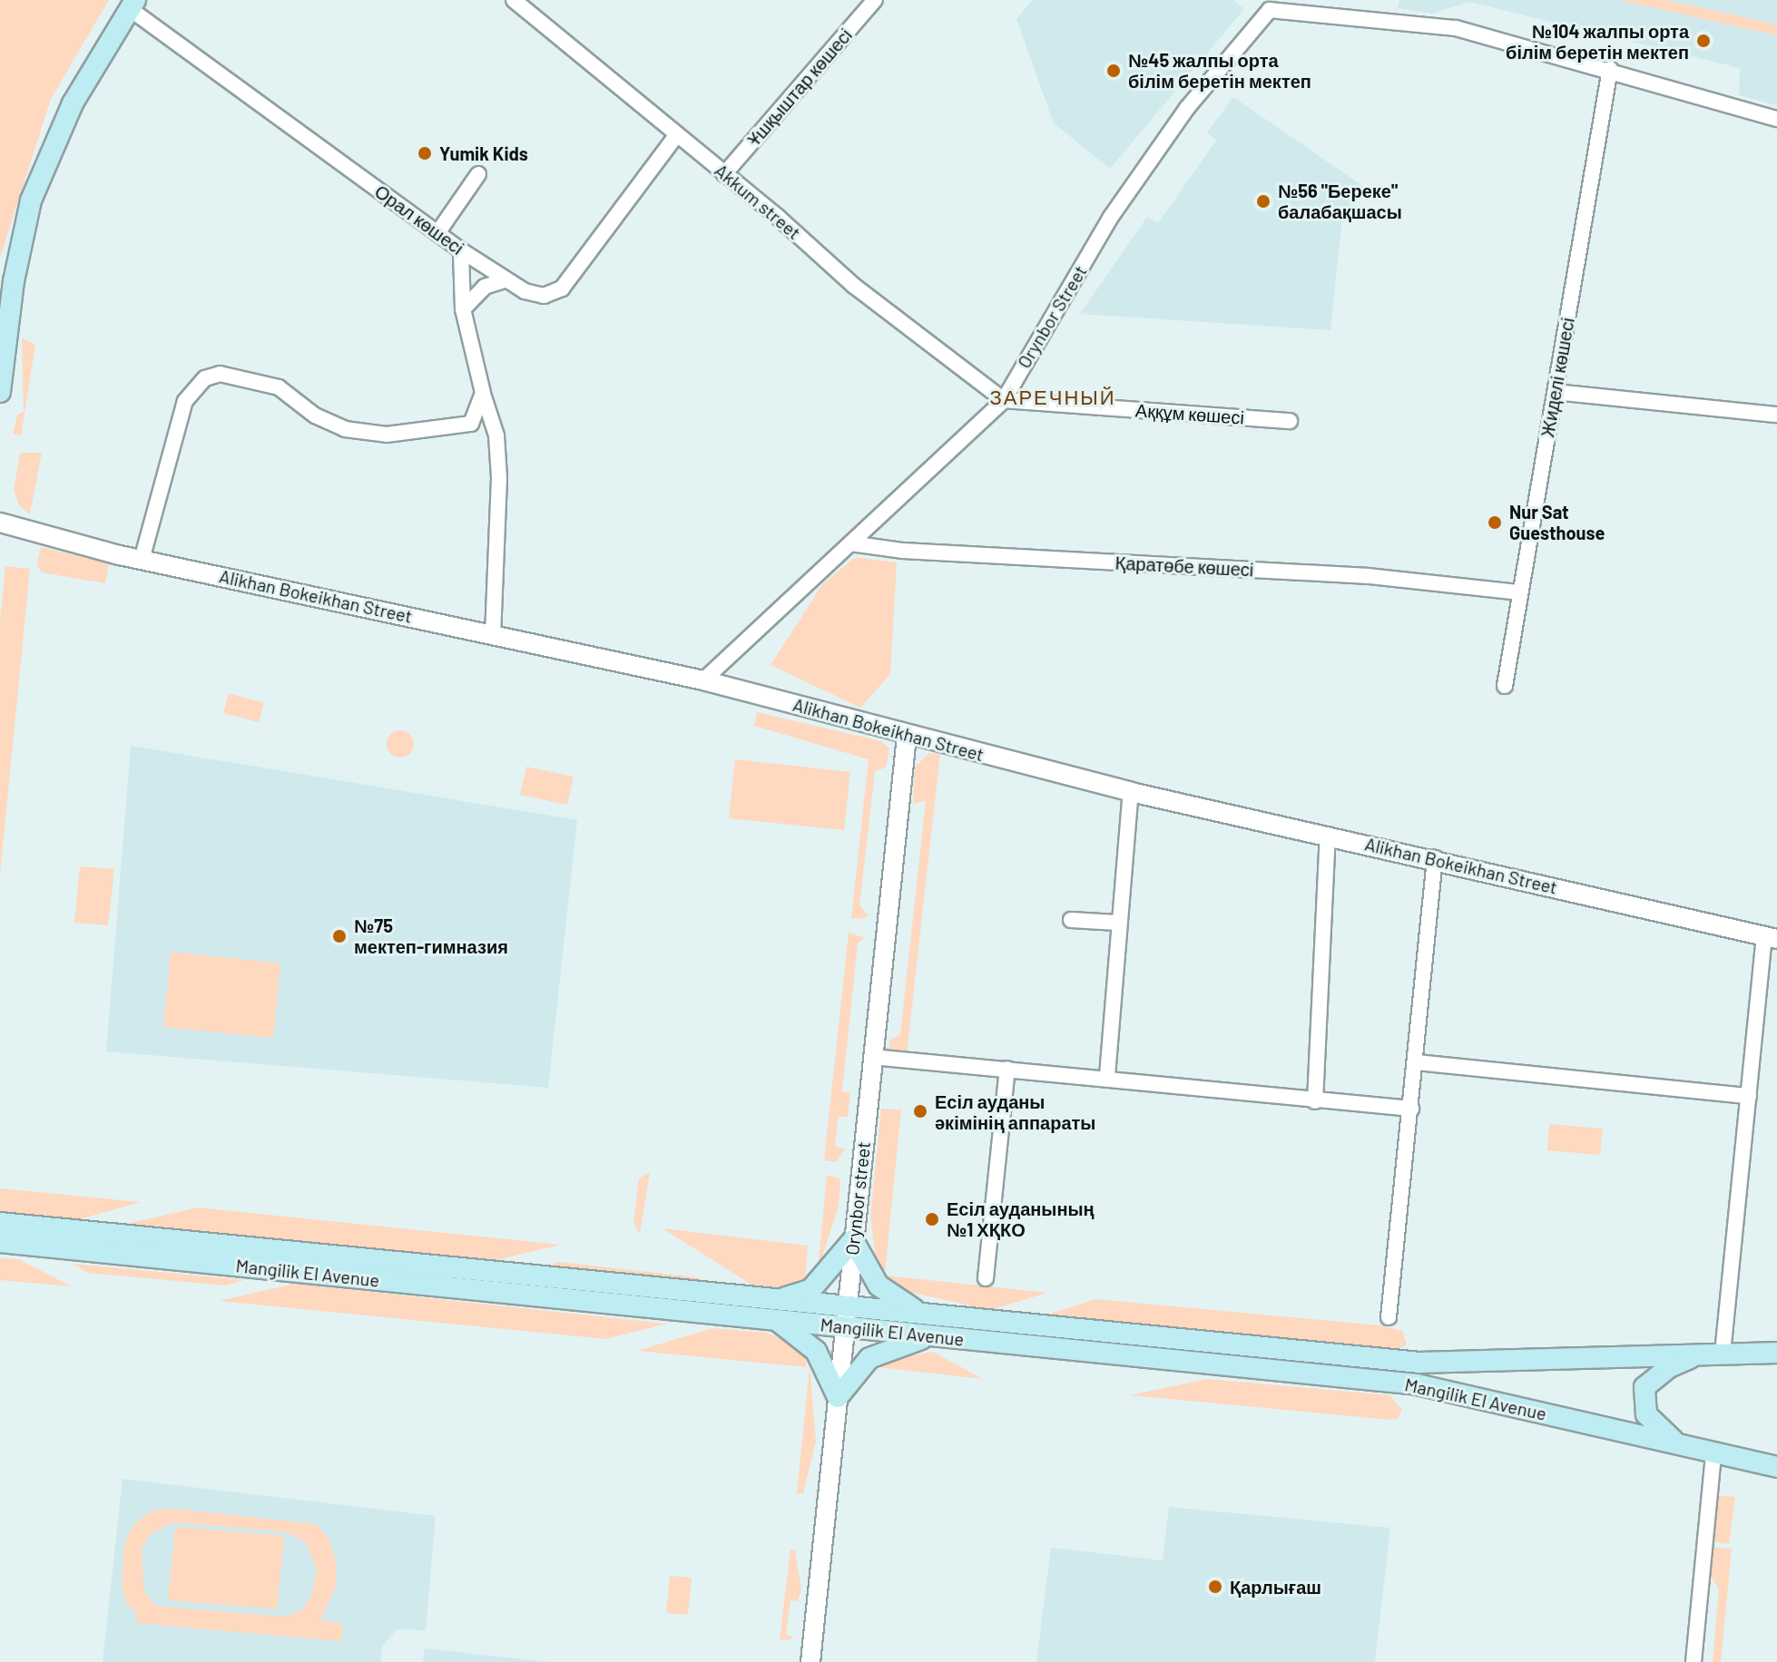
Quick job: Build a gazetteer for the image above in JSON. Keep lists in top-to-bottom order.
{
  "streets": {
    "main road": ["Mangilik El Avenue"],
    "street": [
      "Ұшқыштар көшесі",
      "Akkum street",
      "Орал көшесі",
      "Orynbor Street",
      "Жиделі көшесі",
      "Аққұм көшесі",
      "Қаратөбе көшесі",
      "Alikhan Bokeikhan Street",
      "Orynbor street"
    ]
  },
  "crossings": [
    ["Ұшқыштар көшесі", "Akkum street"],
    ["Akkum street", "Орал көшесі"],
    ["Akkum street", "Orynbor Street"],
    ["Akkum street", "Аққұм көшесі"],
    ["Orynbor Street", "Аққұм көшесі"],
    ["Orynbor Street", "Қаратөбе көшесі"],
    ["Orynbor Street", "Alikhan Bokeikhan Street"],
    ["Жиделі көшесі", "Қаратөбе көшесі"],
    ["Alikhan Bokeikhan Street", "Orynbor street"],
    ["Orynbor street", "Mangilik El Avenue"]
  ],
  "districts": ["ЗАРЕЧНЫЙ"],
  "places": [
    "№104 жалпы орта білім беретін мектеп",
    "№45 жалпы орта білім беретін мектеп",
    "Yumik Kids",
    "№56 \"Береке\" балабақшасы",
    "Nur Sat Guesthouse",
    "№75 мектеп-гимназия",
    "Есіл ауданы әкімінің аппараты",
    "Есіл ауданының №1 ХҚКО",
    "Қарлығаш"
  ]
}
